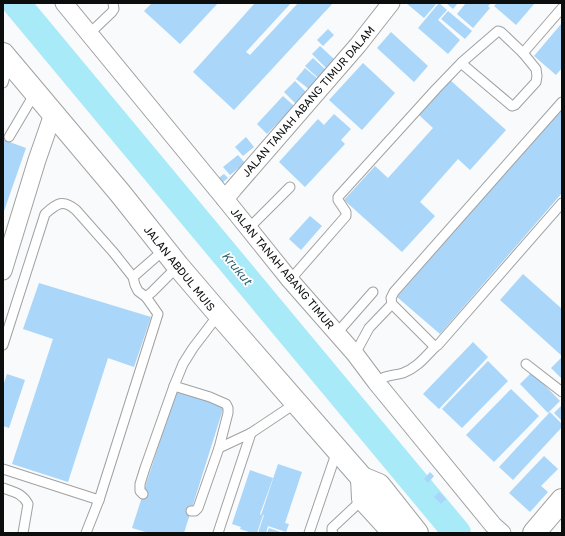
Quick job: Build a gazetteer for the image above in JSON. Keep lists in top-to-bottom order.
{
  "streets": {
    "main road": ["JALAN ABDUL MUIS"],
    "street": ["JALAN TANAH ABANG TIMUR DALAM", "JALAN TANAH ABANG TIMUR"]
  },
  "crossings": [
    ["JALAN TANAH ABANG TIMUR DALAM", "JALAN TANAH ABANG TIMUR"]
  ],
  "water": ["Krukut"]
}
